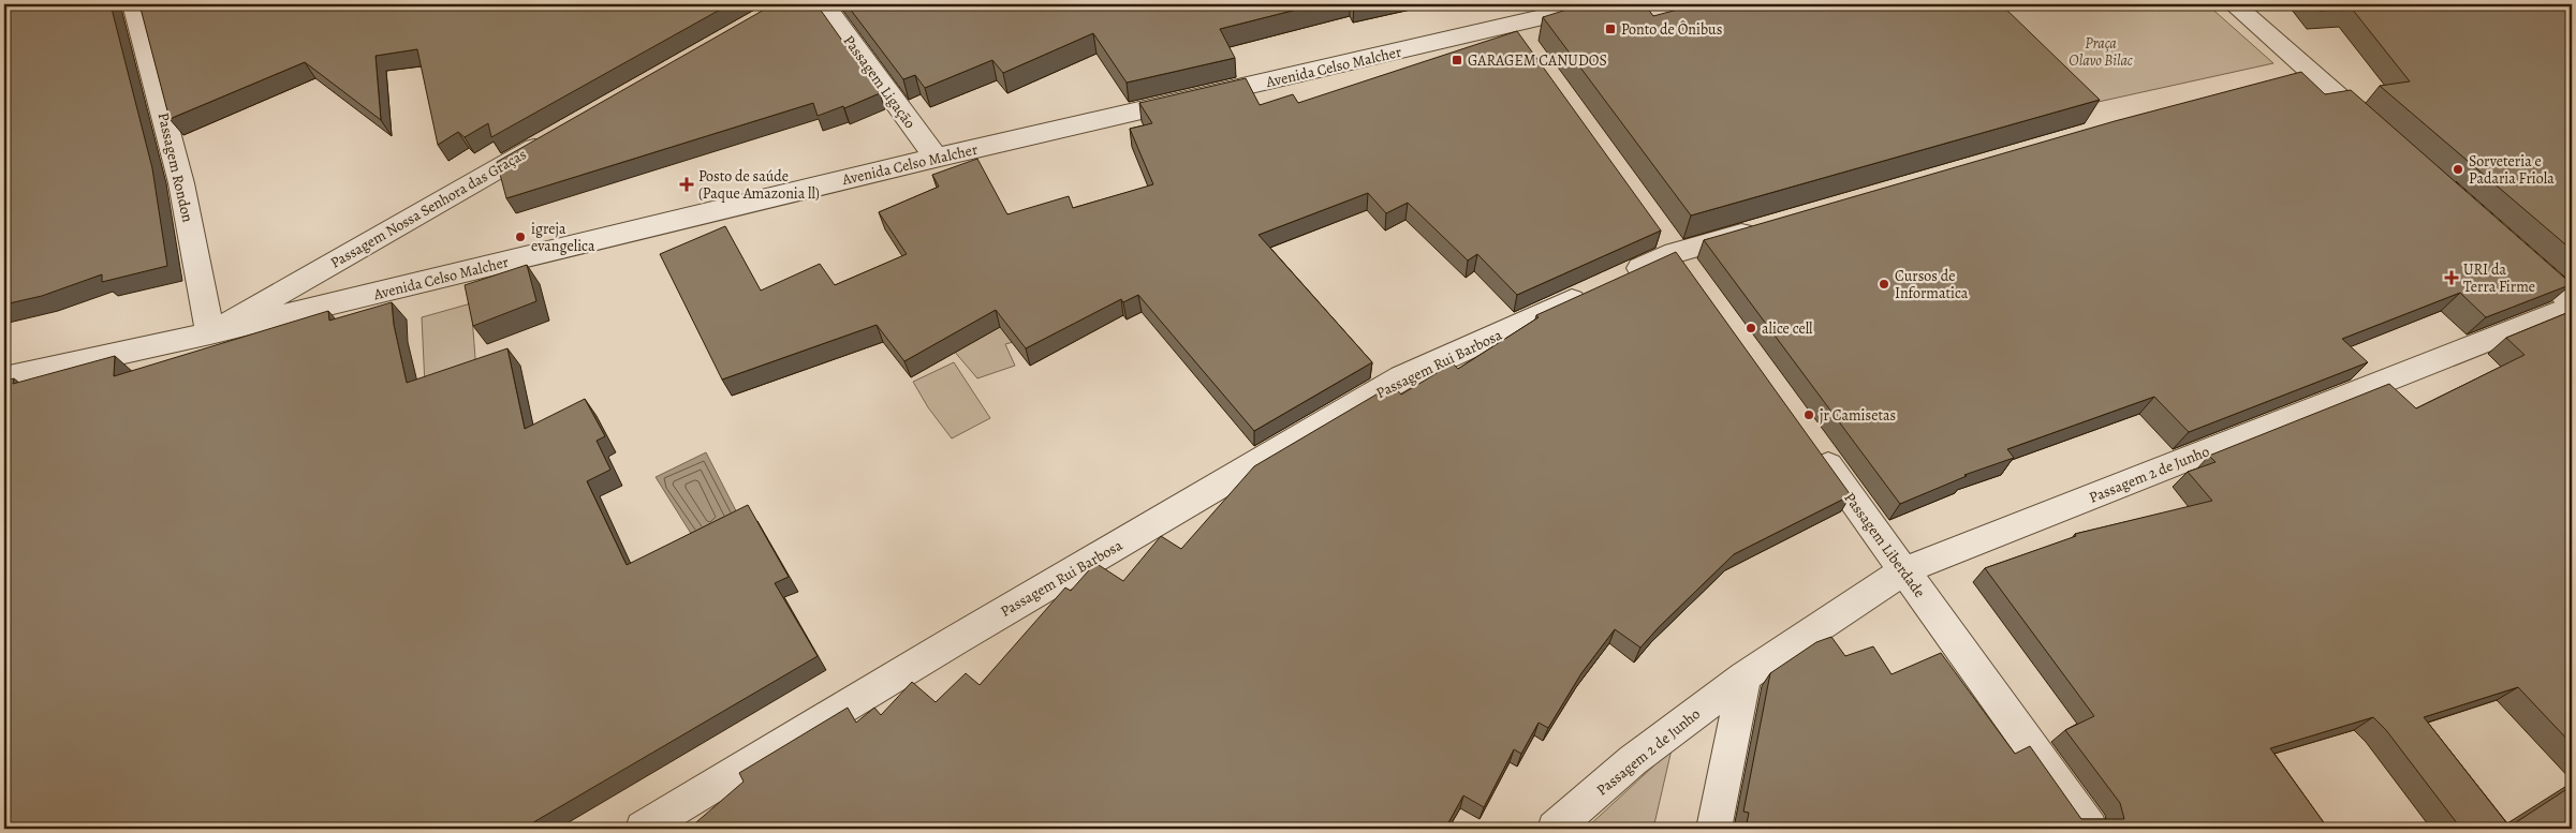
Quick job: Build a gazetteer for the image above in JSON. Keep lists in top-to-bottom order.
{
  "streets": {
    "street": [
      "Avenida Celso Malcher",
      "Passagem Ligação",
      "Passagem Rondon",
      "Passagem Nossa Senhora das Graças",
      "Passagem Rui Barbosa",
      "Passagem 2 de Junho",
      "Passagem Liberdade"
    ]
  },
  "crossings": [
    ["Avenida Celso Malcher", "Passagem Ligação"],
    ["Avenida Celso Malcher", "Passagem Rondon"],
    ["Avenida Celso Malcher", "Passagem Nossa Senhora das Graças"],
    ["Passagem Rondon", "Passagem Nossa Senhora das Graças"],
    ["Passagem 2 de Junho", "Passagem Liberdade"]
  ],
  "parks": ["Praça Olavo Bilac"],
  "places": {
    "transit": ["Ponto de Ônibus", "GARAGEM CANUDOS"],
    "other": [
      "Sorveteria e Padaria Friola",
      "igreja evangelica",
      "Cursos de Informatica",
      "alice cell",
      "jr Camisetas"
    ],
    "health": ["Posto de saúde (Paque Amazonia ll)", "URI da Terra Firme"]
  }
}
